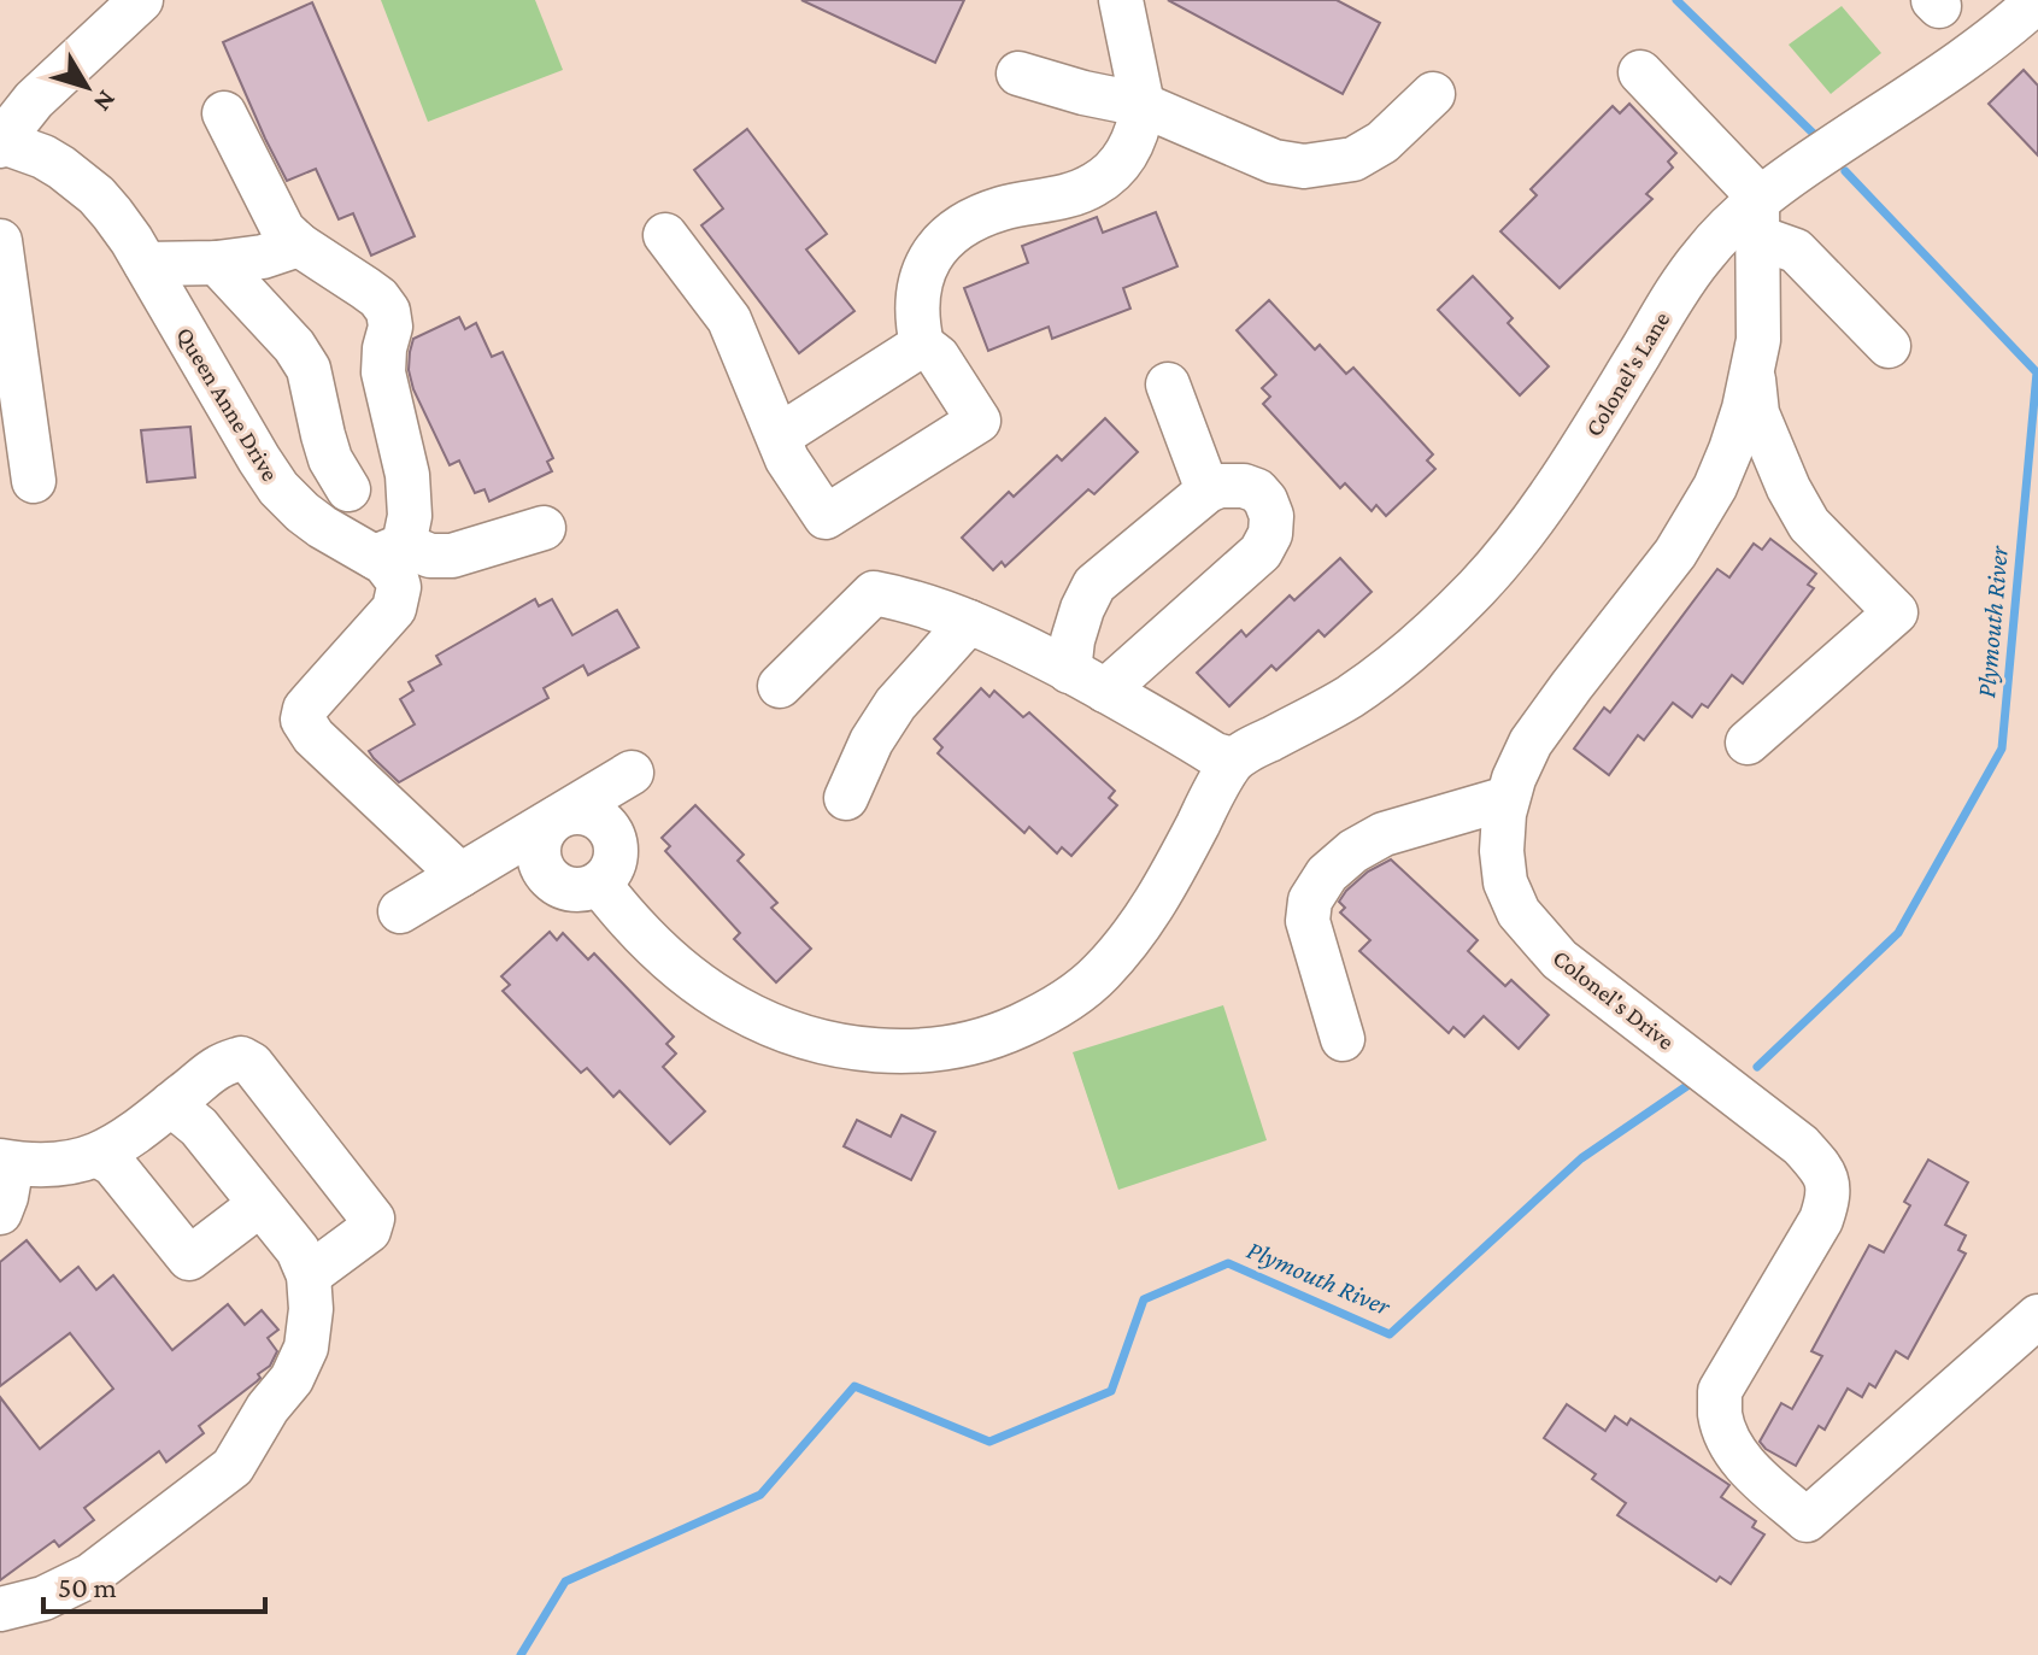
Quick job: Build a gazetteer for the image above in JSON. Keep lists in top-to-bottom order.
{
  "streets": {
    "street": ["Colonel's Lane", "Queen Anne Drive", "Colonel's Drive"]
  },
  "crossings": [
    ["Colonel's Lane", "Colonel's Drive"]
  ],
  "water": ["Plymouth River"],
  "scale_bar": "50 m",
  "north": "bottom right"
}
